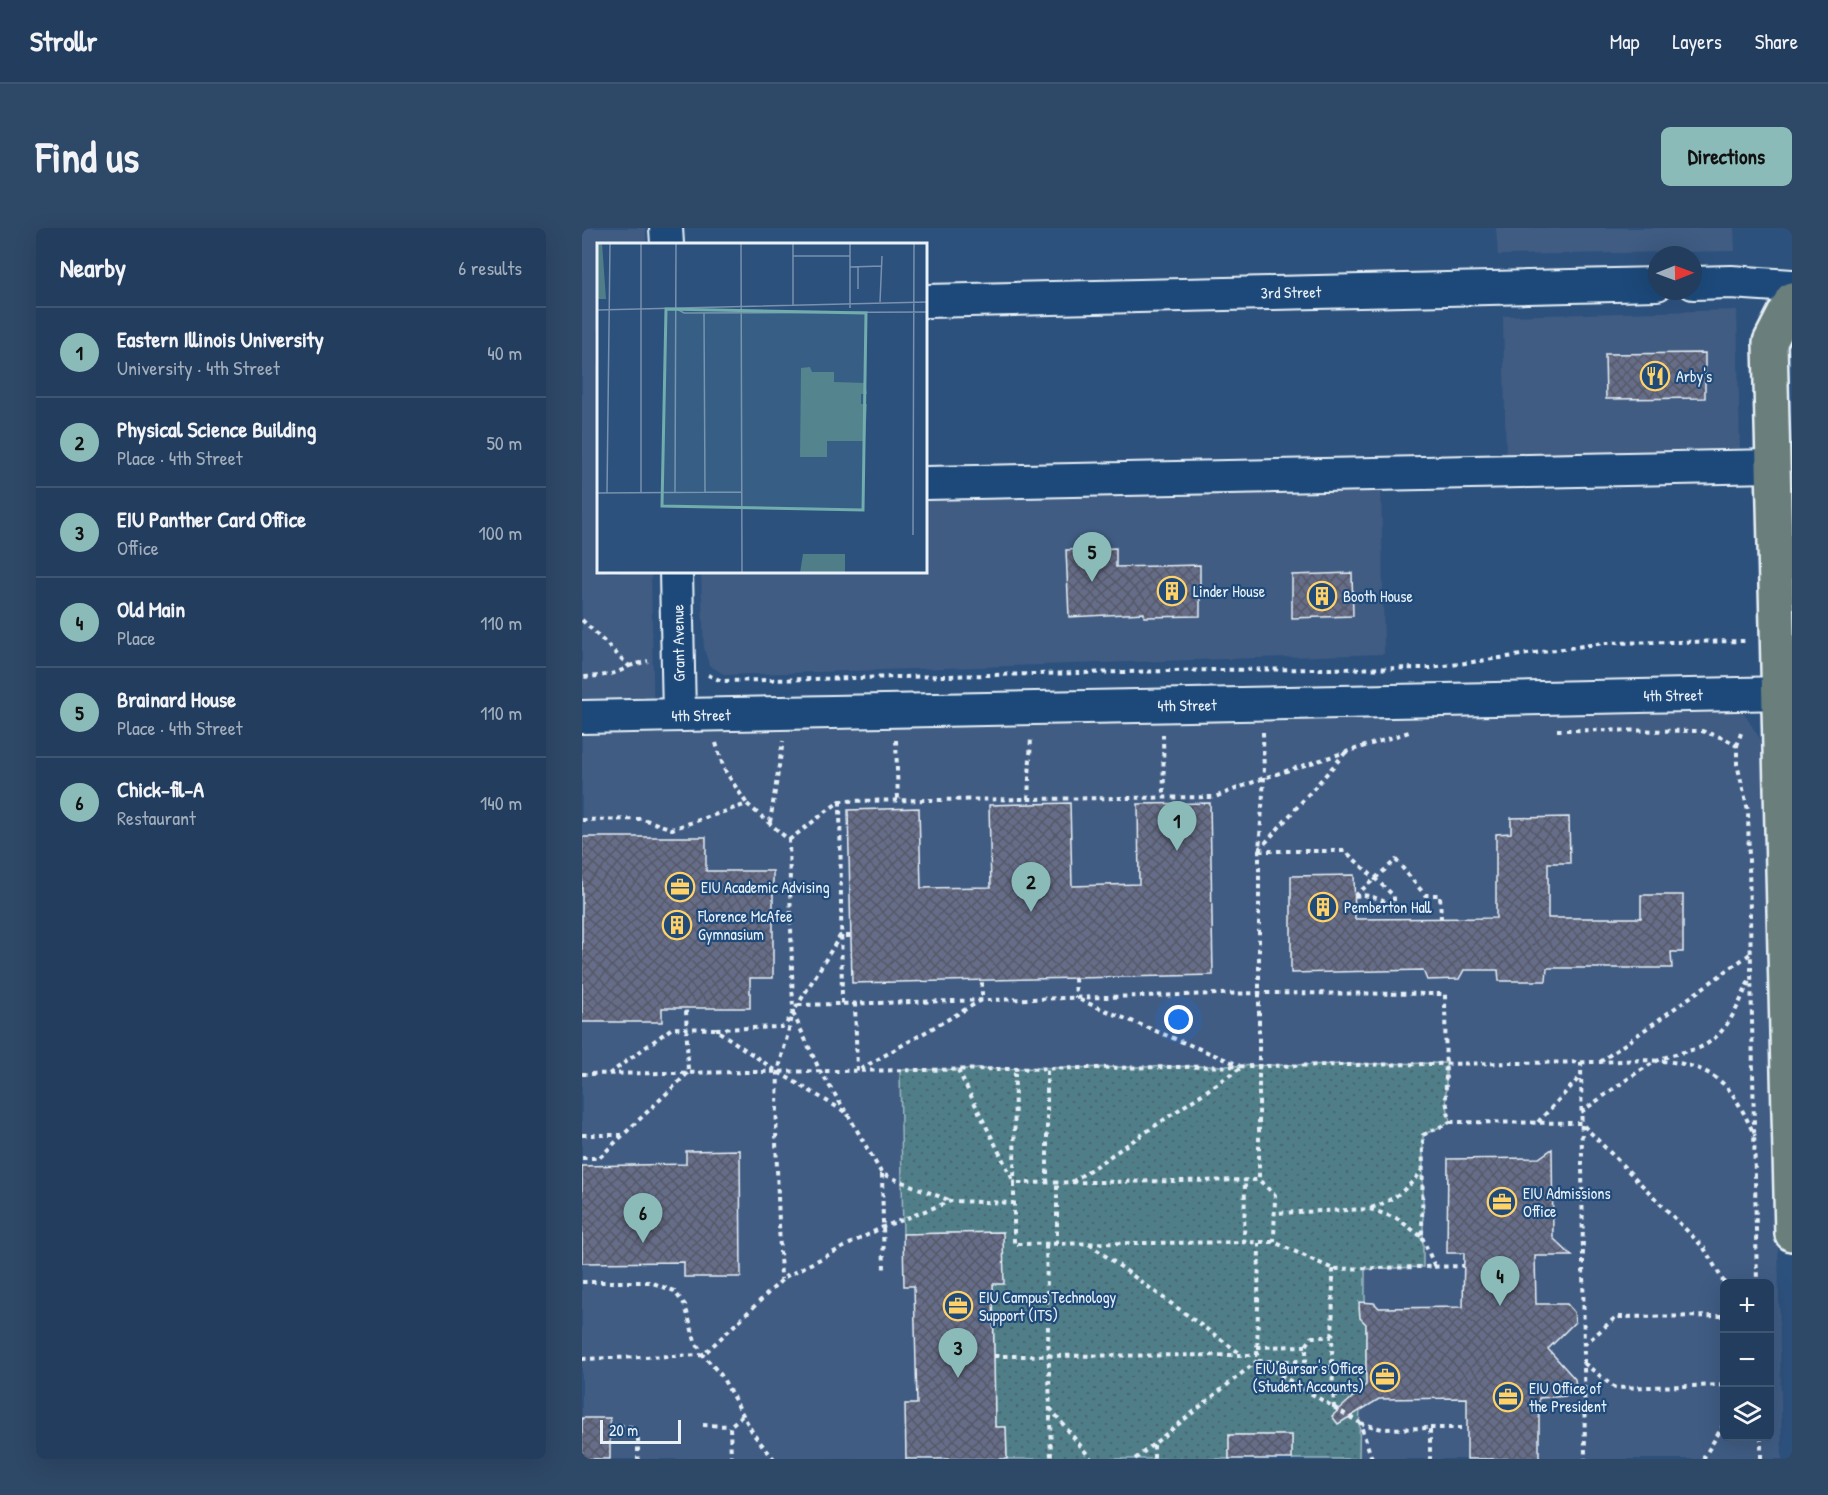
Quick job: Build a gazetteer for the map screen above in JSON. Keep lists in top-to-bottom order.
{
  "streets": {
    "street": ["3rd Street", "Grant Avenue", "4th Street"]
  },
  "crossings": [
    ["Grant Avenue", "4th Street"]
  ],
  "places": {
    "restaurant": ["Arby's"],
    "building": [
      "Linder House",
      "Booth House",
      "Pemberton Hall",
      "Florence McAfee Gymnasium"
    ],
    "office": [
      "EIU Academic Advising",
      "EIU Admissions Office",
      "EIU Campus Technology Support (ITS)",
      "EIU Bursar's Office (Student Accounts)",
      "EIU Office of the President"
    ]
  },
  "scale_bar": "20 m",
  "north": "right",
  "page": {
    "header": "Strollr",
    "nav": ["Map", "Layers", "Share"],
    "buttons": "Directions",
    "title": "Find us",
    "heading": ["Nearby", "6 results"],
    "list": [
      {
        "mark": "1",
        "name": "Eastern Illinois University",
        "note": "University · 4th Street",
        "value": "40 m"
      },
      {
        "mark": "2",
        "name": "Physical Science Building",
        "note": "Place · 4th Street",
        "value": "50 m"
      },
      {
        "mark": "3",
        "name": "EIU Panther Card Office",
        "note": "Office",
        "value": "100 m"
      },
      {
        "mark": "4",
        "name": "Old Main",
        "note": "Place",
        "value": "110 m"
      },
      {
        "mark": "5",
        "name": "Brainard House",
        "note": "Place · 4th Street",
        "value": "110 m"
      },
      {
        "mark": "6",
        "name": "Chick-fil-A",
        "note": "Restaurant",
        "value": "140 m"
      }
    ],
    "pins": [
      "5",
      "1",
      "2",
      "6",
      "4",
      "3"
    ],
    "map_buttons": ["+", "−"],
    "scale": "20 m"
  }
}
